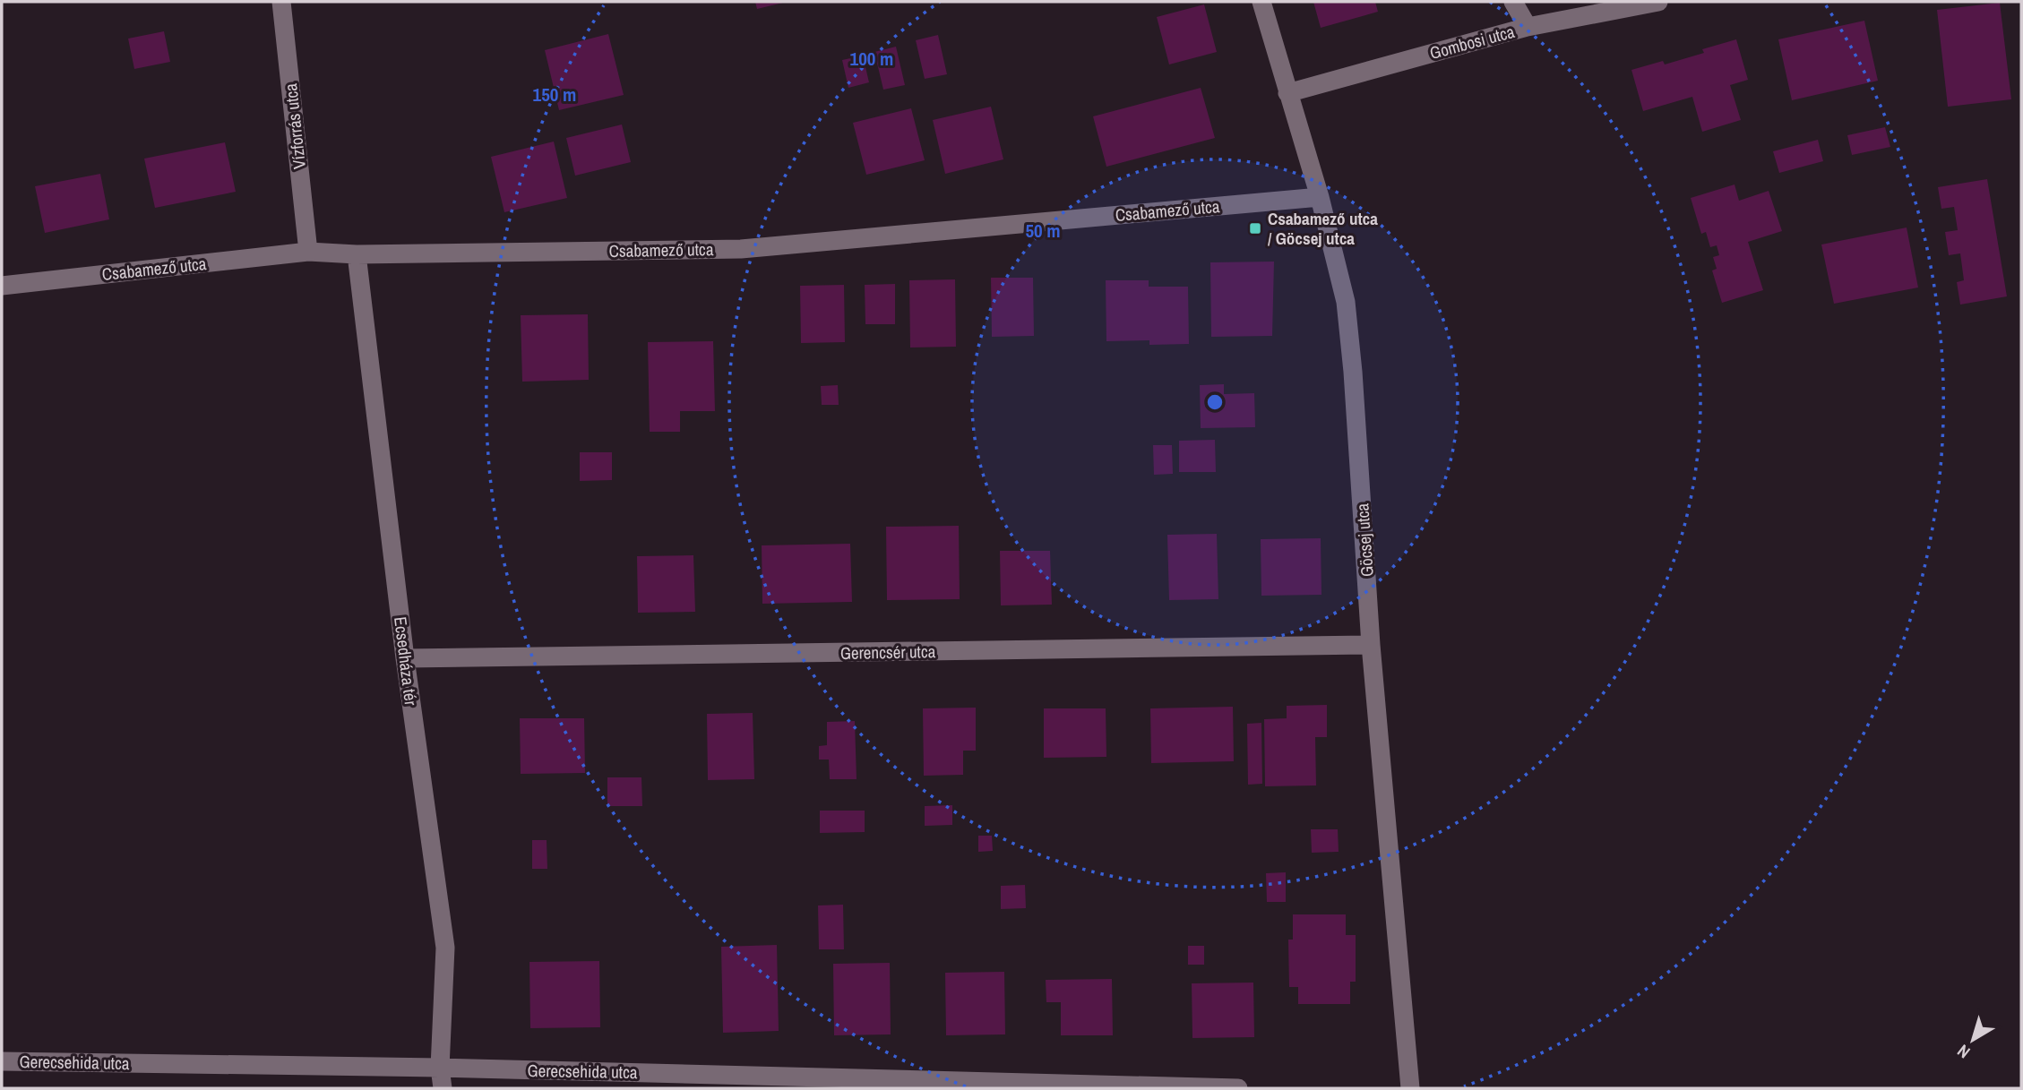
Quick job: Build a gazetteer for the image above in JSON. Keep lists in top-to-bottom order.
{
  "streets": {
    "street": [
      "Gombosi utca",
      "Vízforrás utca",
      "Csabamező utca",
      "Göcsej utca",
      "Gerencsér utca",
      "Ecsedháza tér",
      "Gerecsehida utca"
    ]
  },
  "crossings": [
    ["Gombosi utca", "Göcsej utca"],
    ["Vízforrás utca", "Csabamező utca"],
    ["Csabamező utca", "Göcsej utca"],
    ["Csabamező utca", "Ecsedháza tér"],
    ["Göcsej utca", "Gerencsér utca"],
    ["Gerencsér utca", "Ecsedháza tér"],
    ["Ecsedháza tér", "Gerecsehida utca"]
  ],
  "places": {
    "transit": ["Csabamező utca / Göcsej utca"]
  },
  "north": "bottom left",
  "rings": ["100 m", "150 m", "50 m"]
}
